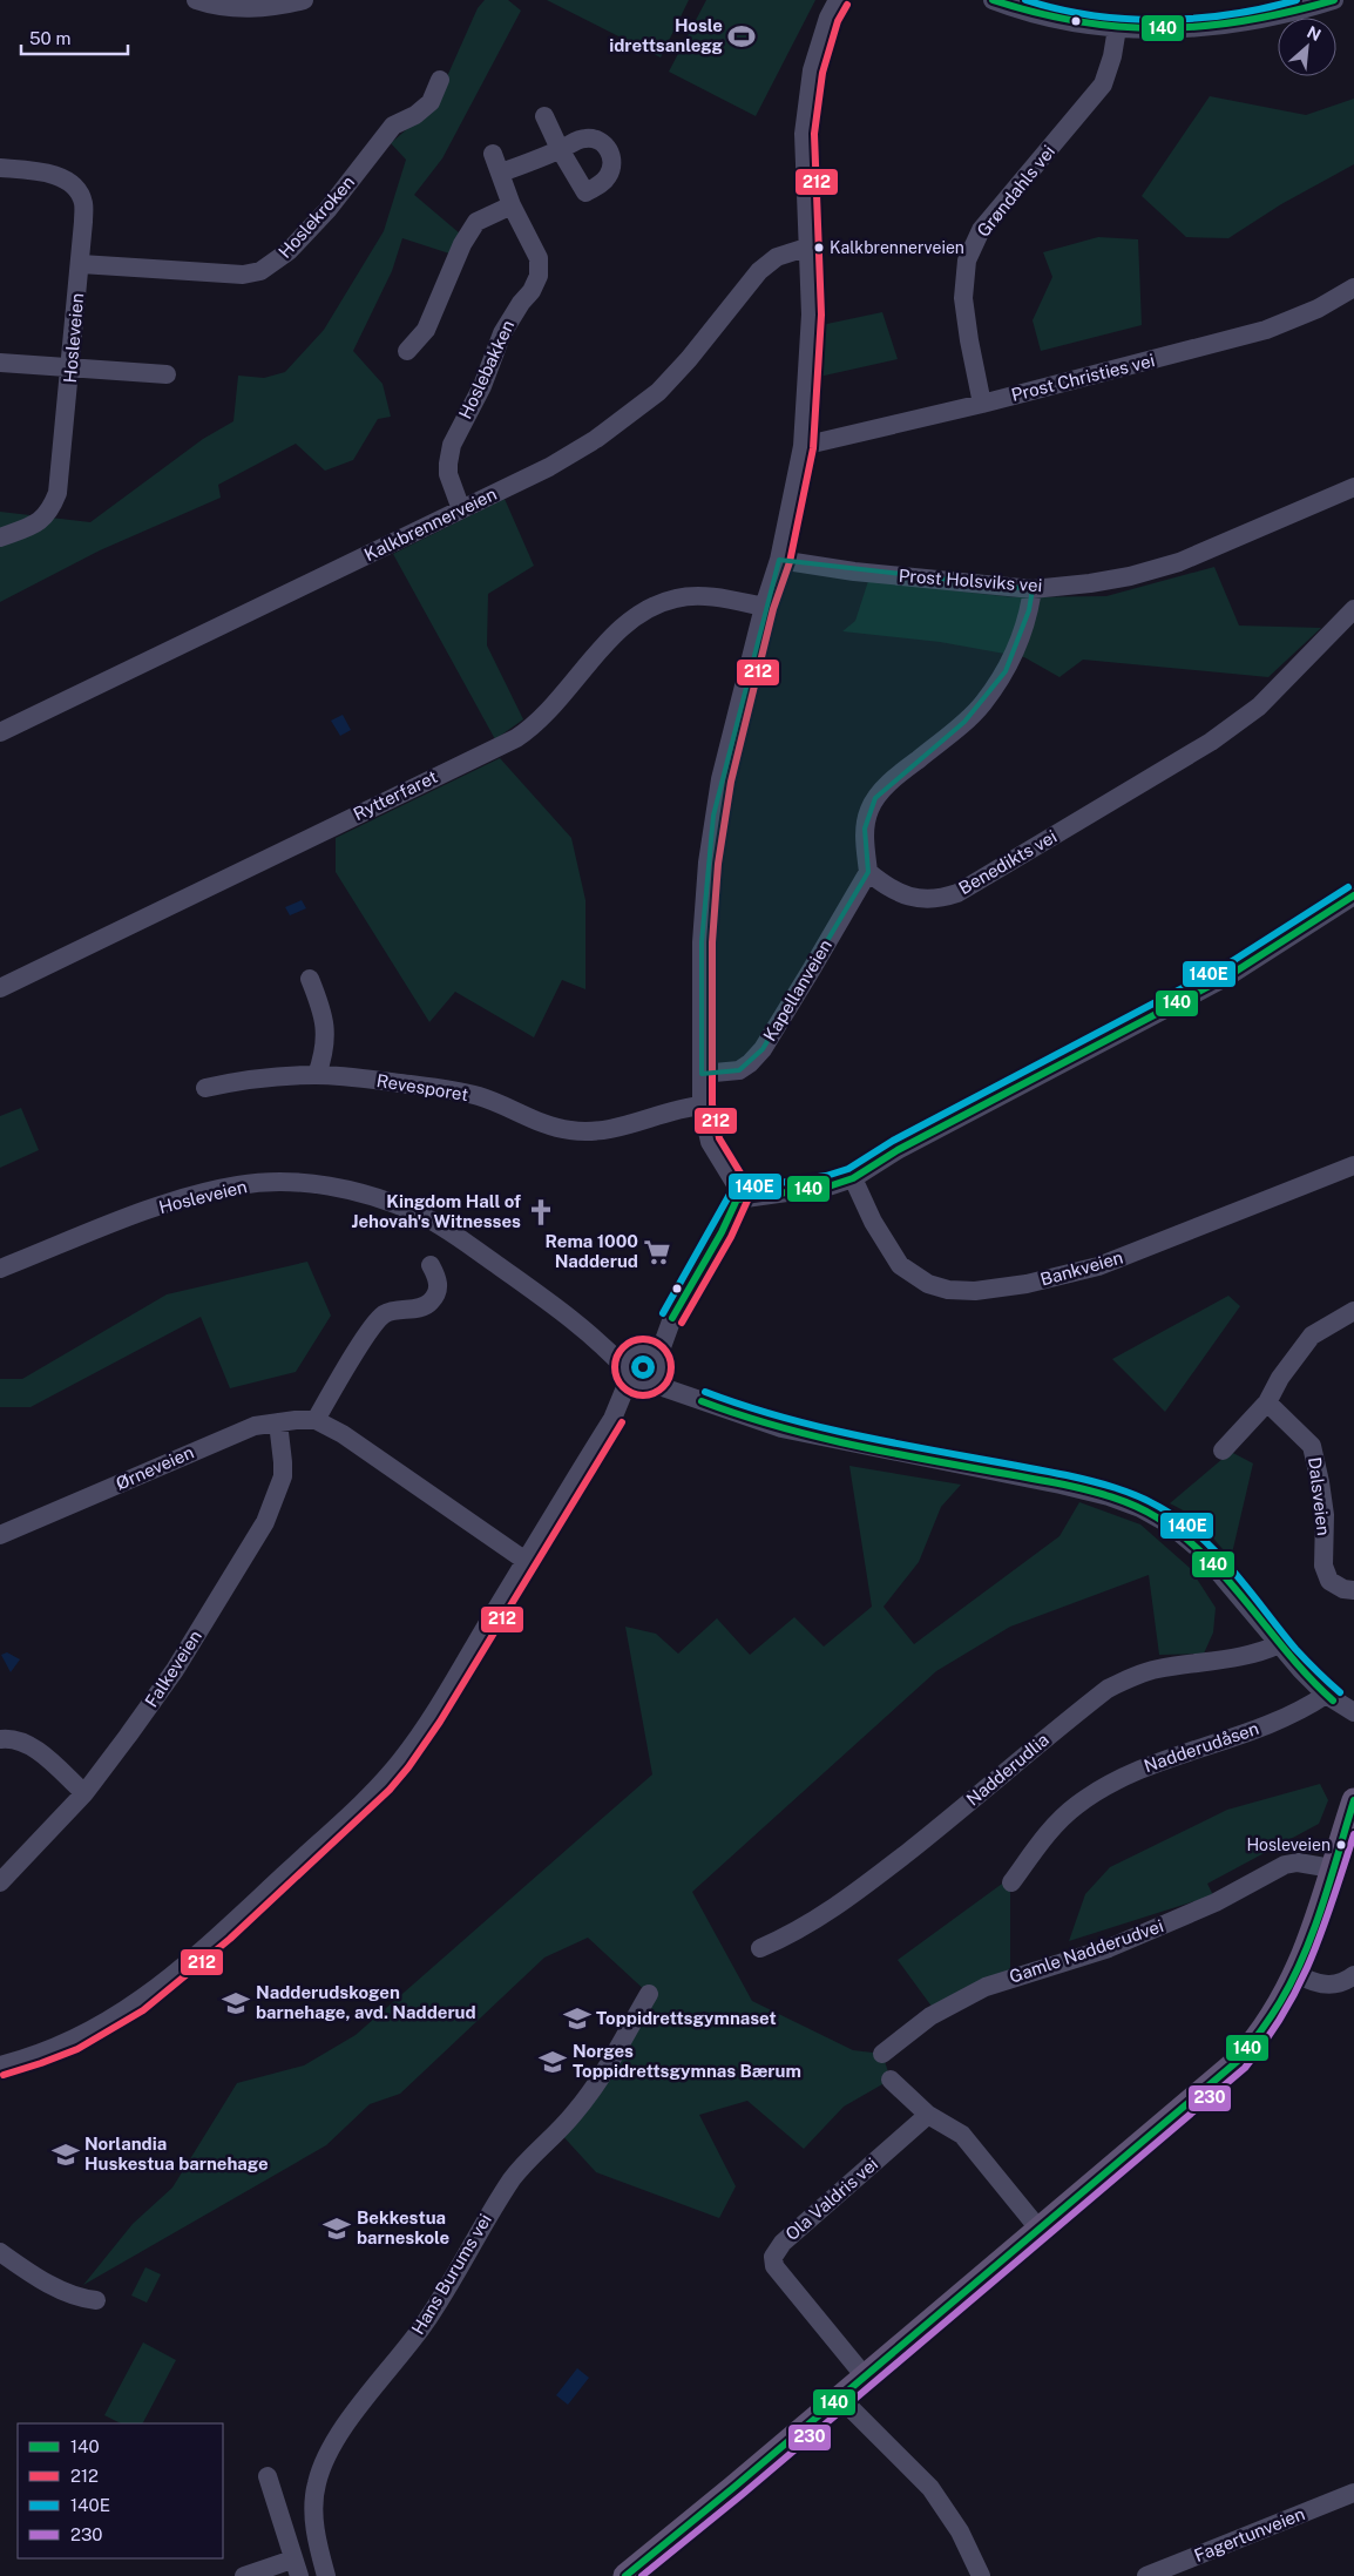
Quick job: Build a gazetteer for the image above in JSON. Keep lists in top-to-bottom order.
{
  "streets": {
    "street": [
      "Grøndahls vei",
      "Hoslekroken",
      "Hosleveien",
      "Hoslebakken",
      "Prost Christies vei",
      "Kalkbrennerveien",
      "Prost Holsviks vei",
      "Rytterfaret",
      "Benedikts vei",
      "Kapellanveien",
      "Revesporet",
      "Bankveien",
      "Ørneveien",
      "Dalsveien",
      "Falkeveien",
      "Nadderudåsen",
      "Nadderudlia",
      "Gamle Nadderudvei",
      "Ola Valdris vei",
      "Hans Burums vei",
      "Fagertunveien"
    ]
  },
  "crossings": [
    ["Grøndahls vei", "Prost Christies vei"],
    ["Hoslekroken", "Hosleveien"],
    ["Hosleveien", "Nadderudåsen"],
    ["Hosleveien", "Nadderudlia"],
    ["Hoslebakken", "Kalkbrennerveien"],
    ["Benedikts vei", "Kapellanveien"],
    ["Ørneveien", "Falkeveien"]
  ],
  "places": {
    "sports": ["Hosle idrettsanlegg"],
    "other": ["Kalkbrennerveien", "Hosleveien"],
    "church": ["Kingdom Hall of Jehovah's Witnesses"],
    "supermarket": ["Rema 1000 Nadderud"],
    "school or university": [
      "Nadderudskogen barnehage, avd. Nadderud",
      "Toppidrettsgymnaset",
      "Norges Toppidrettsgymnas Bærum",
      "Norlandia Huskestua barnehage",
      "Bekkestua barneskole"
    ]
  },
  "lines": [
    "transit line 140",
    "transit line 140E",
    "transit line 212",
    "transit line 230"
  ],
  "legend": [
    "140",
    "212",
    "140E",
    "230"
  ],
  "scale_bar": "50 m",
  "north": "top right"
}
